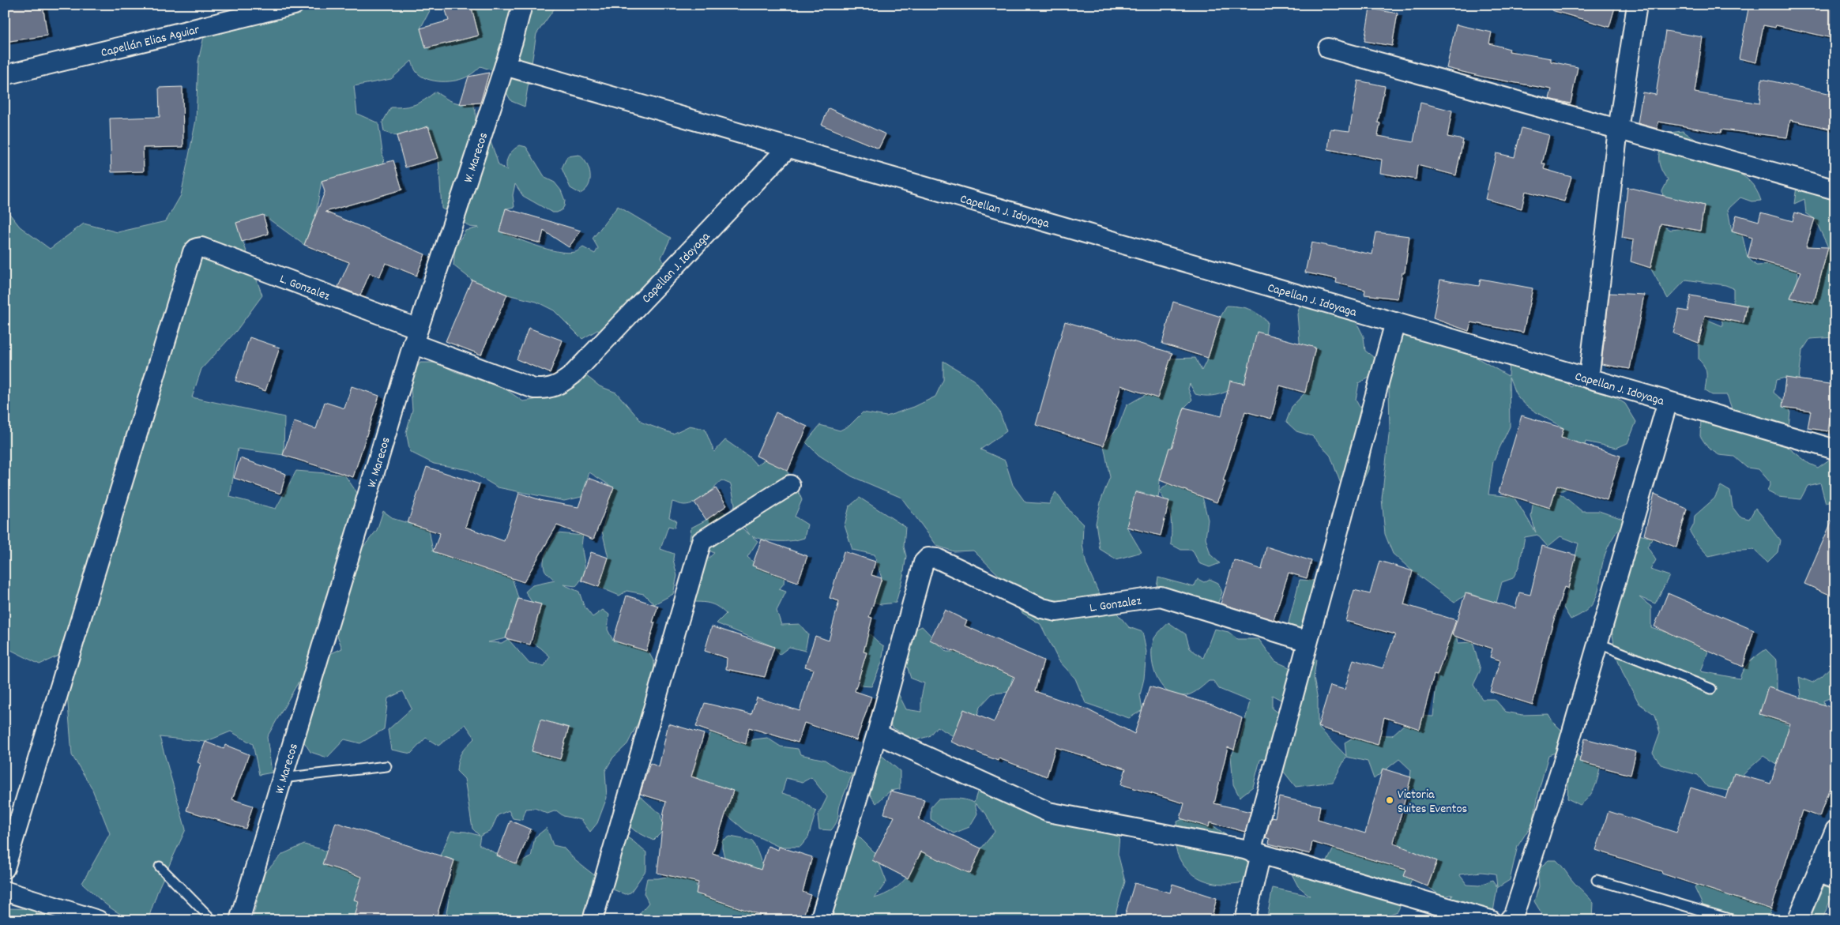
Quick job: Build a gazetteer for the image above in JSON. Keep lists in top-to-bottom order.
{
  "streets": {
    "street": [
      "Capellán Elias Aguiar",
      "W. Marecos",
      "Capellan J. Idoyaga",
      "L. Gonzalez"
    ]
  },
  "crossings": [
    ["W. Marecos", "Capellan J. Idoyaga"],
    ["W. Marecos", "L. Gonzalez"],
    ["Capellan J. Idoyaga", "L. Gonzalez"]
  ],
  "places": ["Victoria Suites Eventos"]
}
